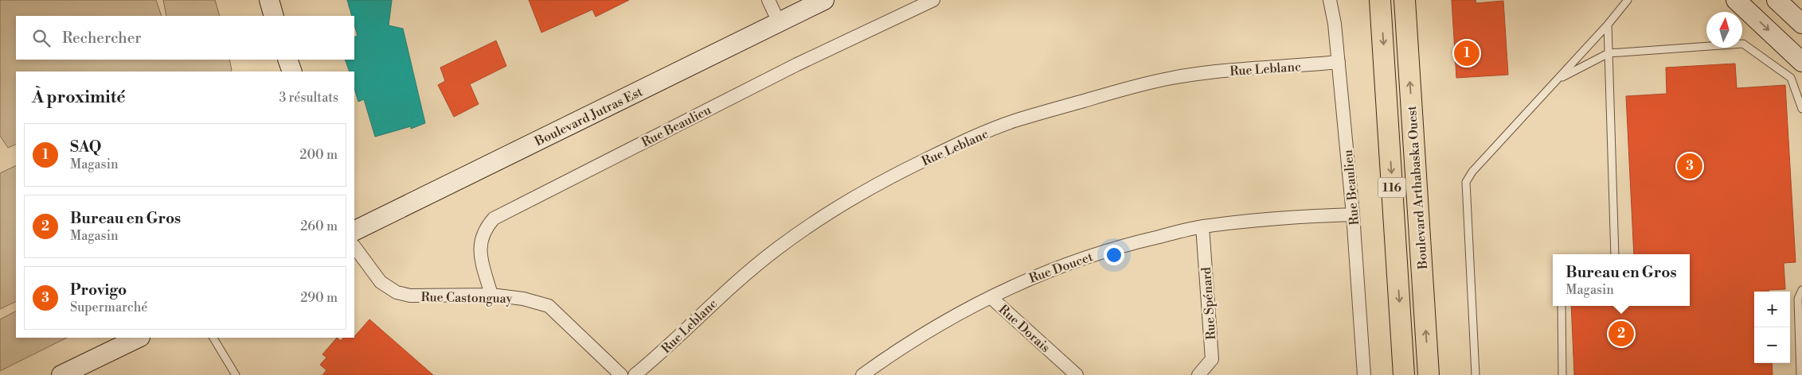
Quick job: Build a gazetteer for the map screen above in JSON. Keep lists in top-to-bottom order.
{
  "streets": {
    "main road": ["Boulevard Jutras Est", "116", "Boulevard Arthabaska Ouest"],
    "street": [
      "Rue Leblanc",
      "Rue Beaulieu",
      "Rue Doucet",
      "Rue Castonguay",
      "Rue Spénard",
      "Rue Dorais"
    ]
  },
  "crossings": [
    ["Rue Leblanc", "Rue Beaulieu"],
    ["Rue Beaulieu", "Rue Doucet"],
    ["Rue Beaulieu", "Rue Castonguay"],
    ["Rue Doucet", "Rue Spénard"],
    ["Rue Doucet", "Rue Dorais"]
  ],
  "north": "top",
  "page": {
    "search": "Rechercher",
    "pins": ["1", "3", "2"],
    "heading": ["À proximité", "3 résultats"],
    "list": [
      {
        "mark": "1",
        "name": "SAQ",
        "note": "Magasin",
        "value": "200 m"
      },
      {
        "mark": "2",
        "name": "Bureau en Gros",
        "note": "Magasin",
        "value": "260 m"
      },
      {
        "mark": "3",
        "name": "Provigo",
        "note": "Supermarché",
        "value": "290 m"
      }
    ],
    "popup": ["Bureau en Gros", "Magasin"],
    "map_buttons": ["+", "−"]
  }
}
